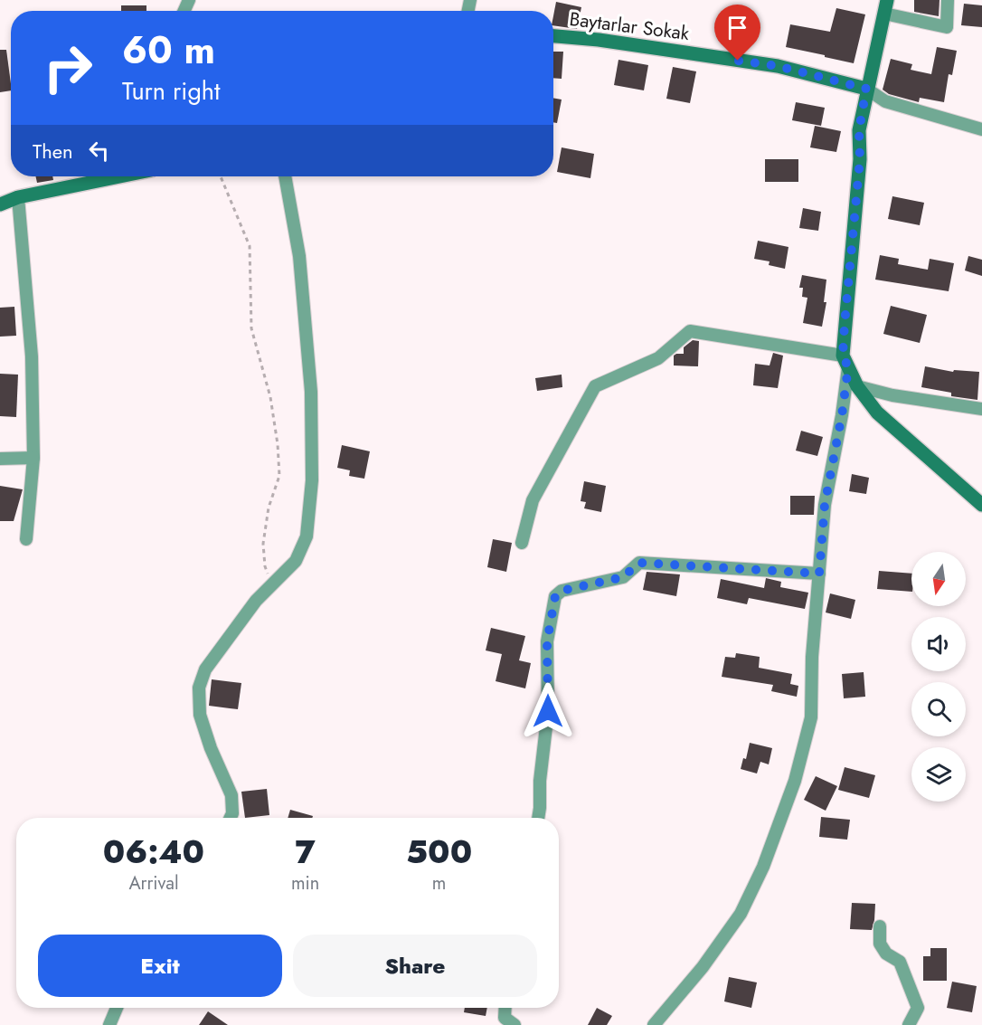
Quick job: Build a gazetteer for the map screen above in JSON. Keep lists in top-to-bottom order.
{
  "streets": {
    "main road": ["Baytarlar Sokak"]
  },
  "north": "bottom",
  "page": {
    "turn": ["60 m", "Turn right"],
    "then": "Then",
    "eta": [
      "06:40",
      "Arrival",
      "7",
      "min",
      "500",
      "m"
    ],
    "buttons": ["Exit", "Share"]
  }
}
